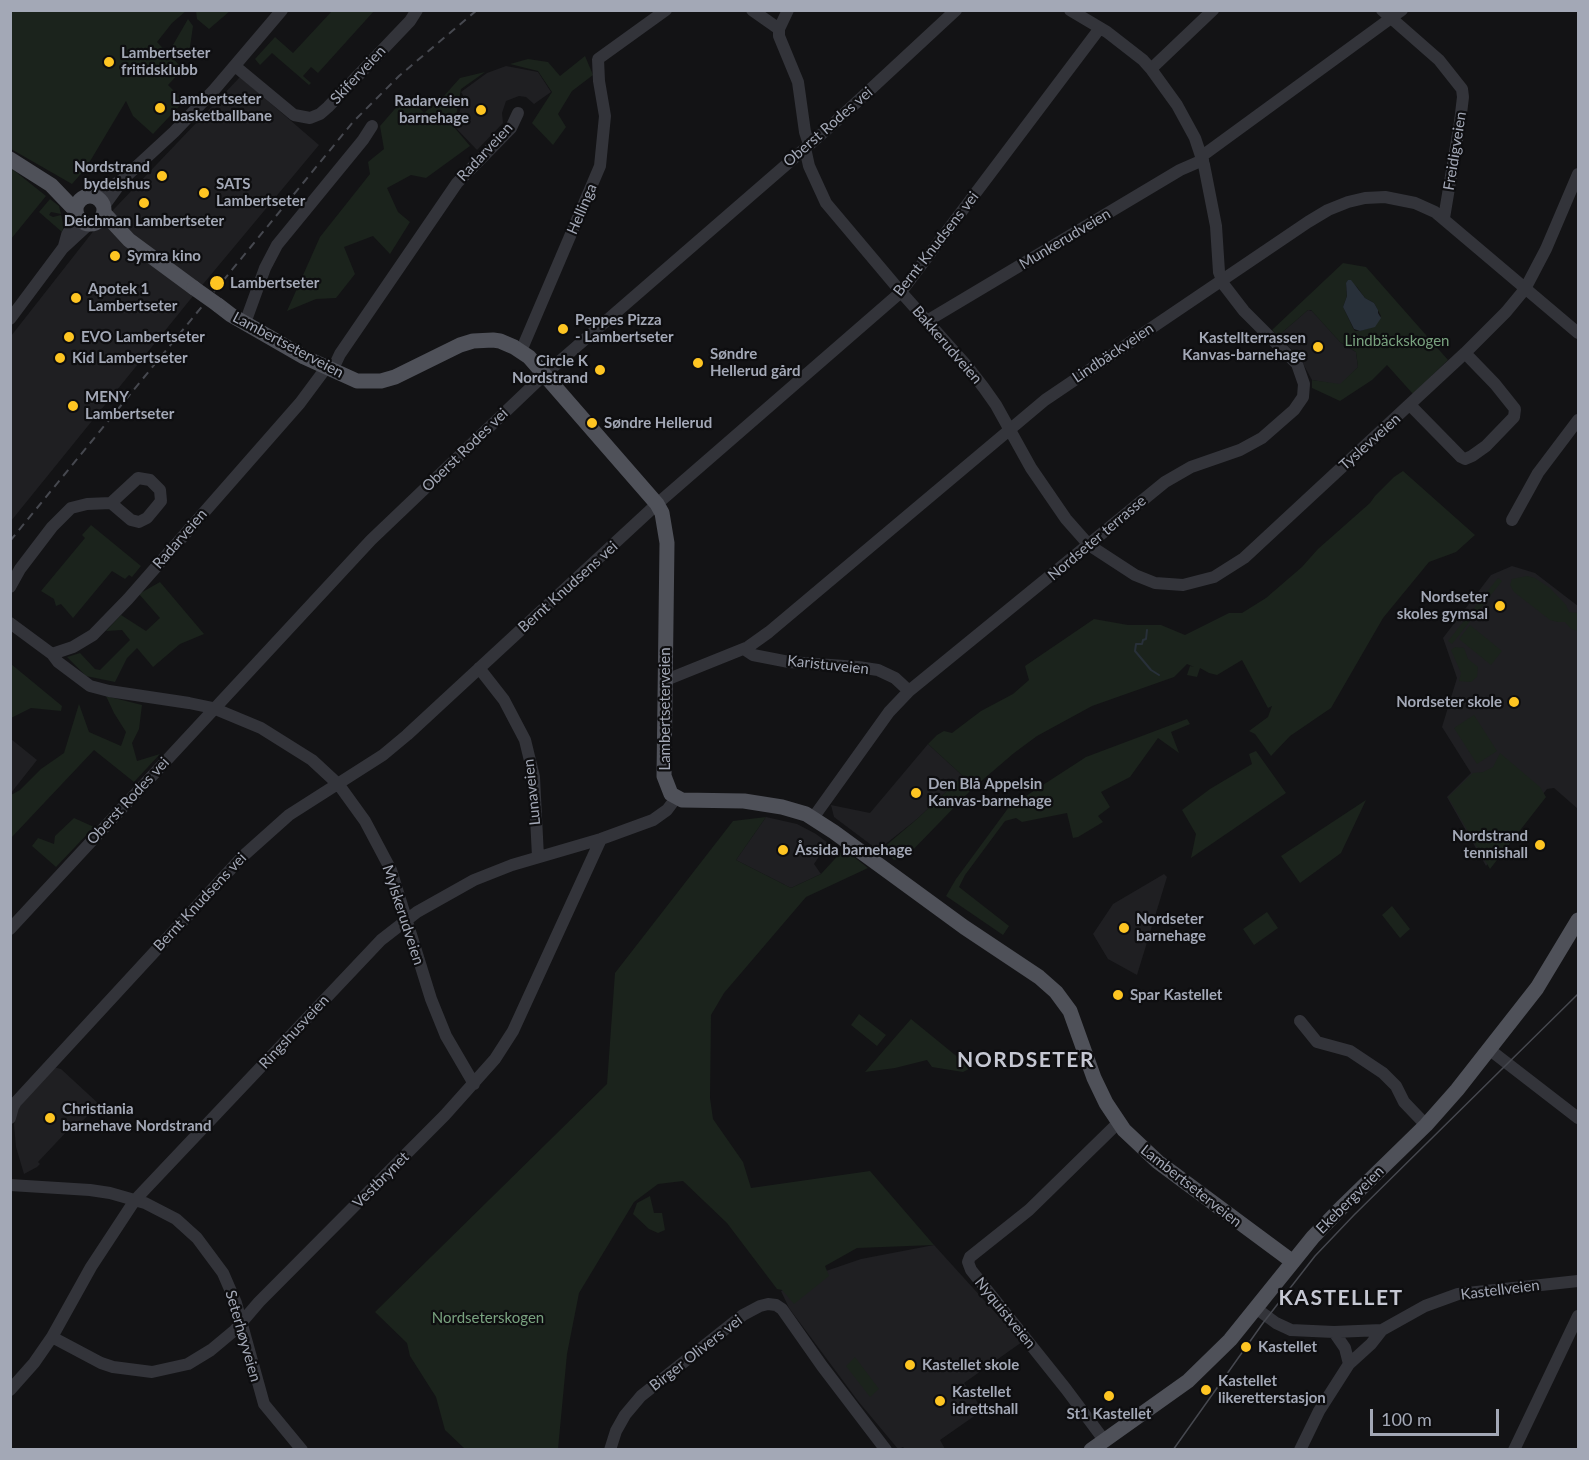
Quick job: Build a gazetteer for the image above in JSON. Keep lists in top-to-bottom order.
{
  "streets": {
    "main road": ["Lambertseterveien", "Ekebergveien"],
    "street": [
      "Skiferveien",
      "Oberst Rodes vei",
      "Freidigveien",
      "Radarveien",
      "Hellinga",
      "Munkerudveien",
      "Bernt Knudsens vei",
      "Bakkerudveien",
      "Lindbäckveien",
      "Tyslevveien",
      "Nordseter terrasse",
      "Karistuveien",
      "Lunaveien",
      "Mylskerudveien",
      "Ringshusveien",
      "Vestbrynet",
      "Kastellveien",
      "Nyquistveien",
      "Seterhøyveien",
      "Birger Olivers vei"
    ]
  },
  "crossings": [
    ["Oberst Rodes vei", "Lambertseterveien"],
    ["Oberst Rodes vei", "Bakkerudveien"],
    ["Oberst Rodes vei", "Mylskerudveien"],
    ["Freidigveien", "Munkerudveien"],
    ["Freidigveien", "Lindbäckveien"],
    ["Radarveien", "Lambertseterveien"],
    ["Radarveien", "Mylskerudveien"],
    ["Hellinga", "Lambertseterveien"],
    ["Munkerudveien", "Bakkerudveien"],
    ["Bernt Knudsens vei", "Lambertseterveien"],
    ["Bernt Knudsens vei", "Bakkerudveien"],
    ["Bernt Knudsens vei", "Lunaveien"],
    ["Bernt Knudsens vei", "Mylskerudveien"],
    ["Lambertseterveien", "Lindbäckveien"],
    ["Lambertseterveien", "Nordseter terrasse"],
    ["Lambertseterveien", "Ringshusveien"],
    ["Lambertseterveien", "Ekebergveien"],
    ["Lambertseterveien", "Nyquistveien"],
    ["Bakkerudveien", "Lindbäckveien"],
    ["Bakkerudveien", "Tyslevveien"],
    ["Bakkerudveien", "Nordseter terrasse"],
    ["Lindbäckveien", "Tyslevveien"],
    ["Lindbäckveien", "Nordseter terrasse"],
    ["Lindbäckveien", "Karistuveien"],
    ["Tyslevveien", "Nordseter terrasse"],
    ["Nordseter terrasse", "Karistuveien"],
    ["Lunaveien", "Ringshusveien"],
    ["Mylskerudveien", "Ringshusveien"],
    ["Mylskerudveien", "Vestbrynet"],
    ["Ringshusveien", "Vestbrynet"],
    ["Ringshusveien", "Seterhøyveien"],
    ["Vestbrynet", "Seterhøyveien"],
    ["Ekebergveien", "Kastellveien"],
    ["Ekebergveien", "Nyquistveien"]
  ],
  "districts": ["NORDSETER", "KASTELLET"],
  "parks": ["Lindbäckskogen", "Nordseterskogen"],
  "places": [
    "Lambertseter fritidsklubb",
    "Lambertseter basketballbane",
    "Radarveien barnehage",
    "Nordstrand bydelshus",
    "SATS Lambertseter",
    "Deichman Lambertseter",
    "Symra kino",
    "Lambertseter",
    "Apotek 1 Lambertseter",
    "Peppes Pizza - Lambertseter",
    "EVO Lambertseter",
    "Kastellterrassen Kanvas-barnehage",
    "Kid Lambertseter",
    "Søndre Hellerud gård",
    "Circle K Nordstrand",
    "MENY Lambertseter",
    "Søndre Hellerud",
    "Nordseter skoles gymsal",
    "Nordseter skole",
    "Den Blå Appelsin Kanvas-barnehage",
    "Nordstrand tennishall",
    "Åssida barnehage",
    "Nordseter barnehage",
    "Spar Kastellet",
    "Christiania barnehave Nordstrand",
    "Kastellet",
    "Kastellet skole",
    "Kastellet likeretterstasjon",
    "St1 Kastellet",
    "Kastellet idrettshall"
  ],
  "scale_bar": "100 m"
}
